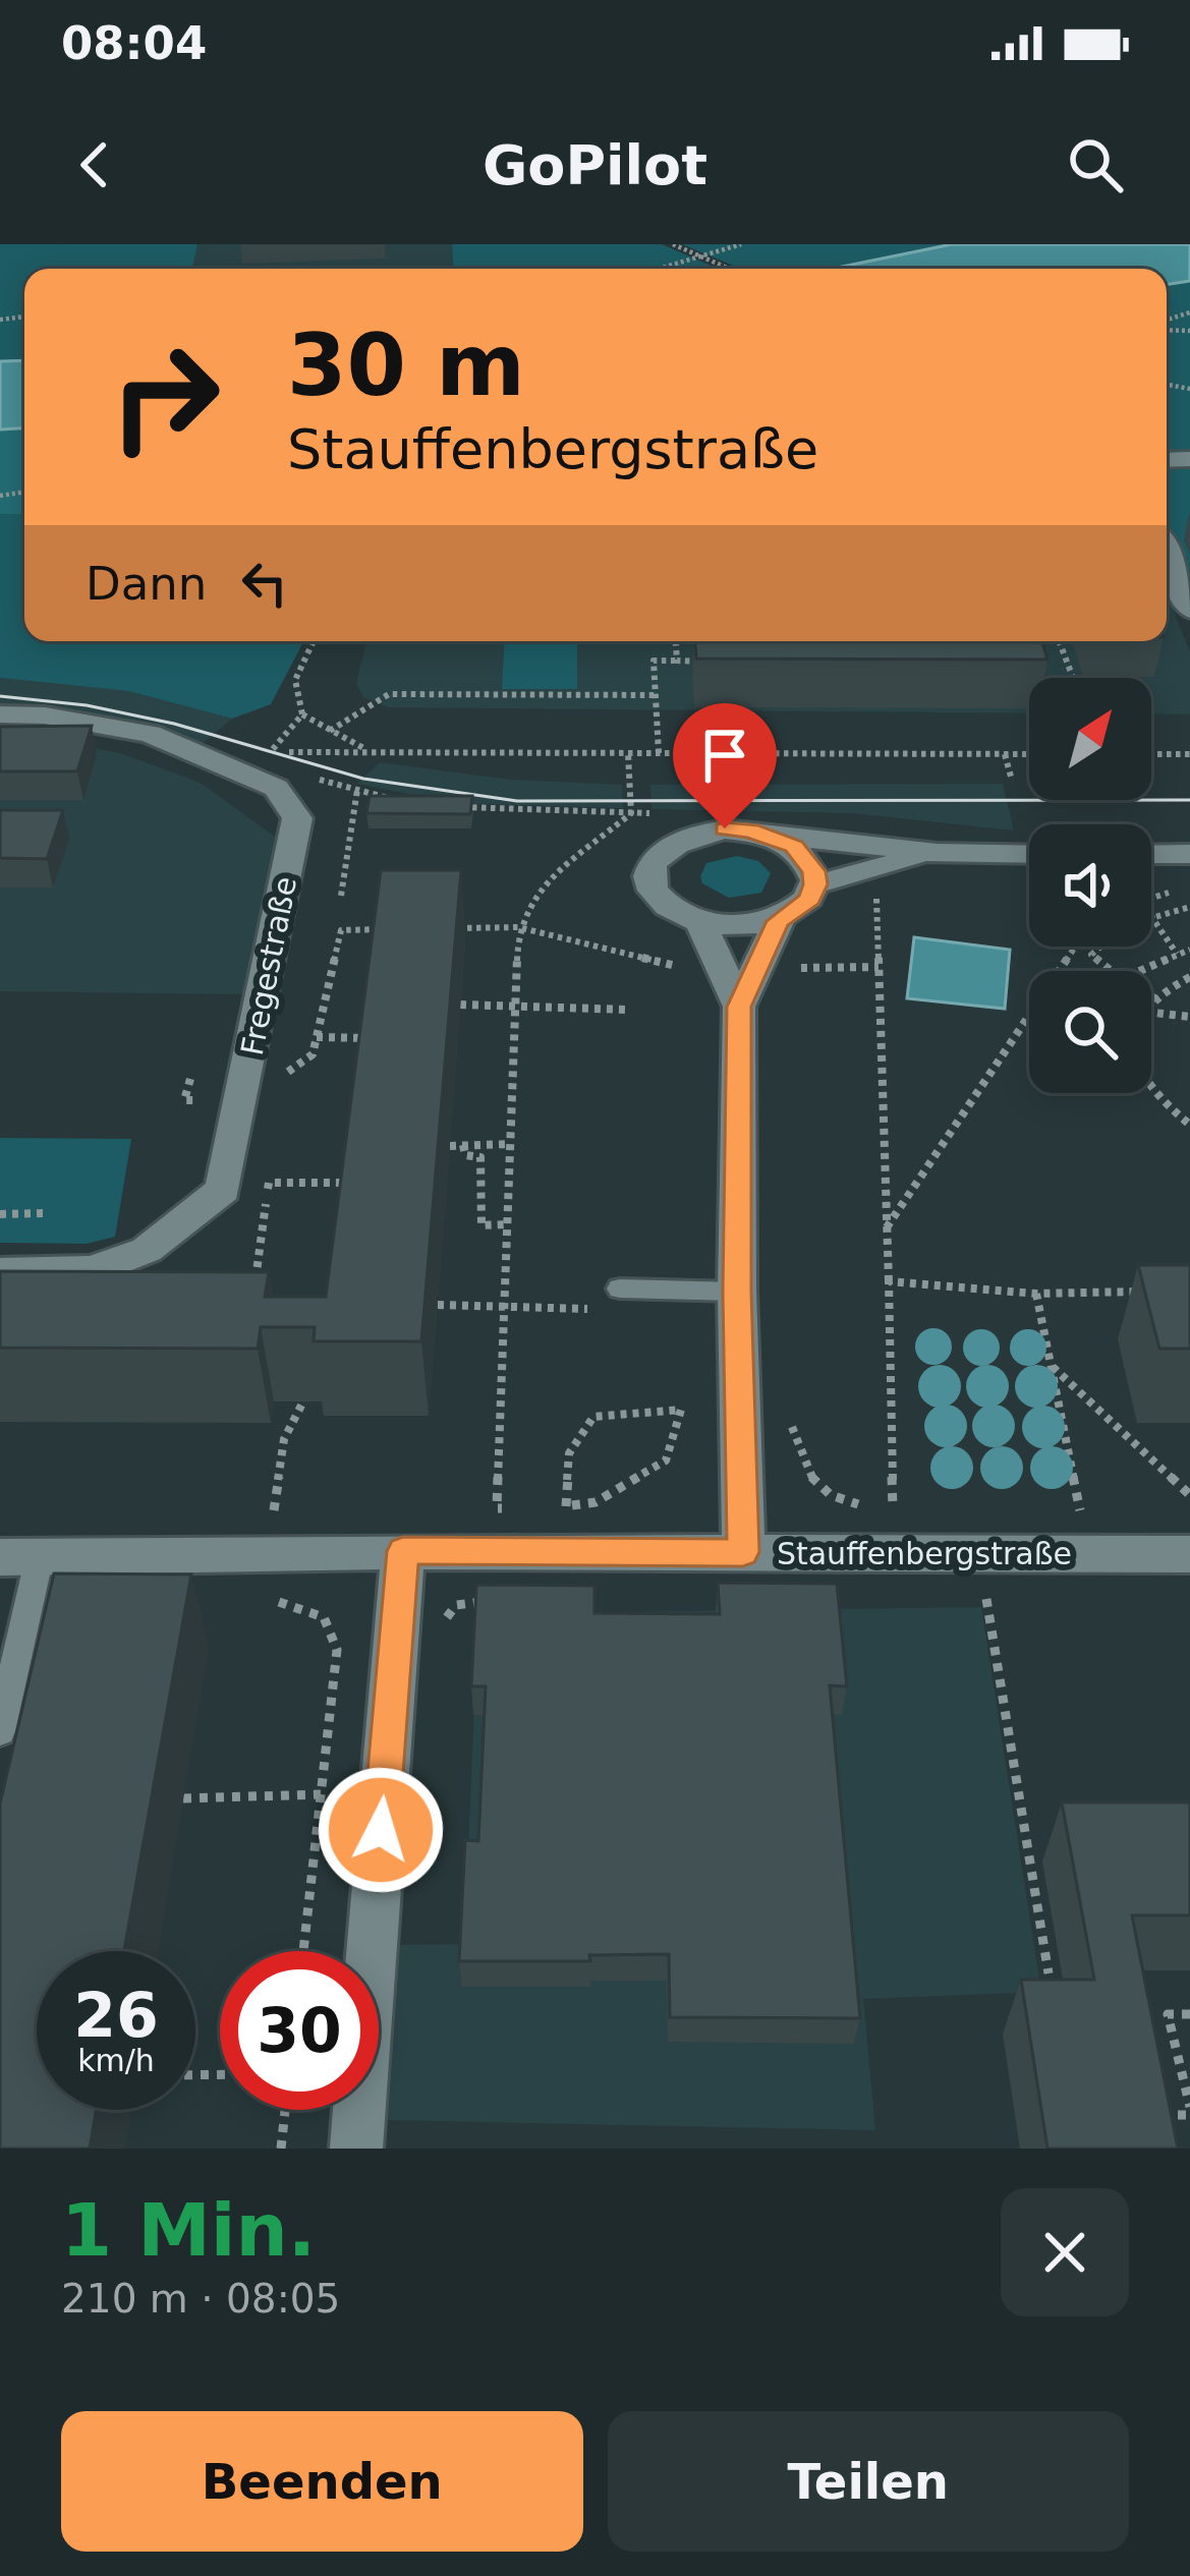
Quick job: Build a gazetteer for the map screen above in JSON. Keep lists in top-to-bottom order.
{
  "streets": {
    "street": ["Fregestraße", "Stauffenbergstraße"]
  },
  "north": "top right",
  "page": {
    "status": "08:04",
    "header": "GoPilot",
    "turn": ["30 m", "Stauffenbergstraße"],
    "then": "Dann",
    "speed": "26 km/h",
    "limit": "30",
    "heading": ["1 Min.", "210 m · 08:05"],
    "buttons": ["Beenden", "Teilen"]
  }
}
